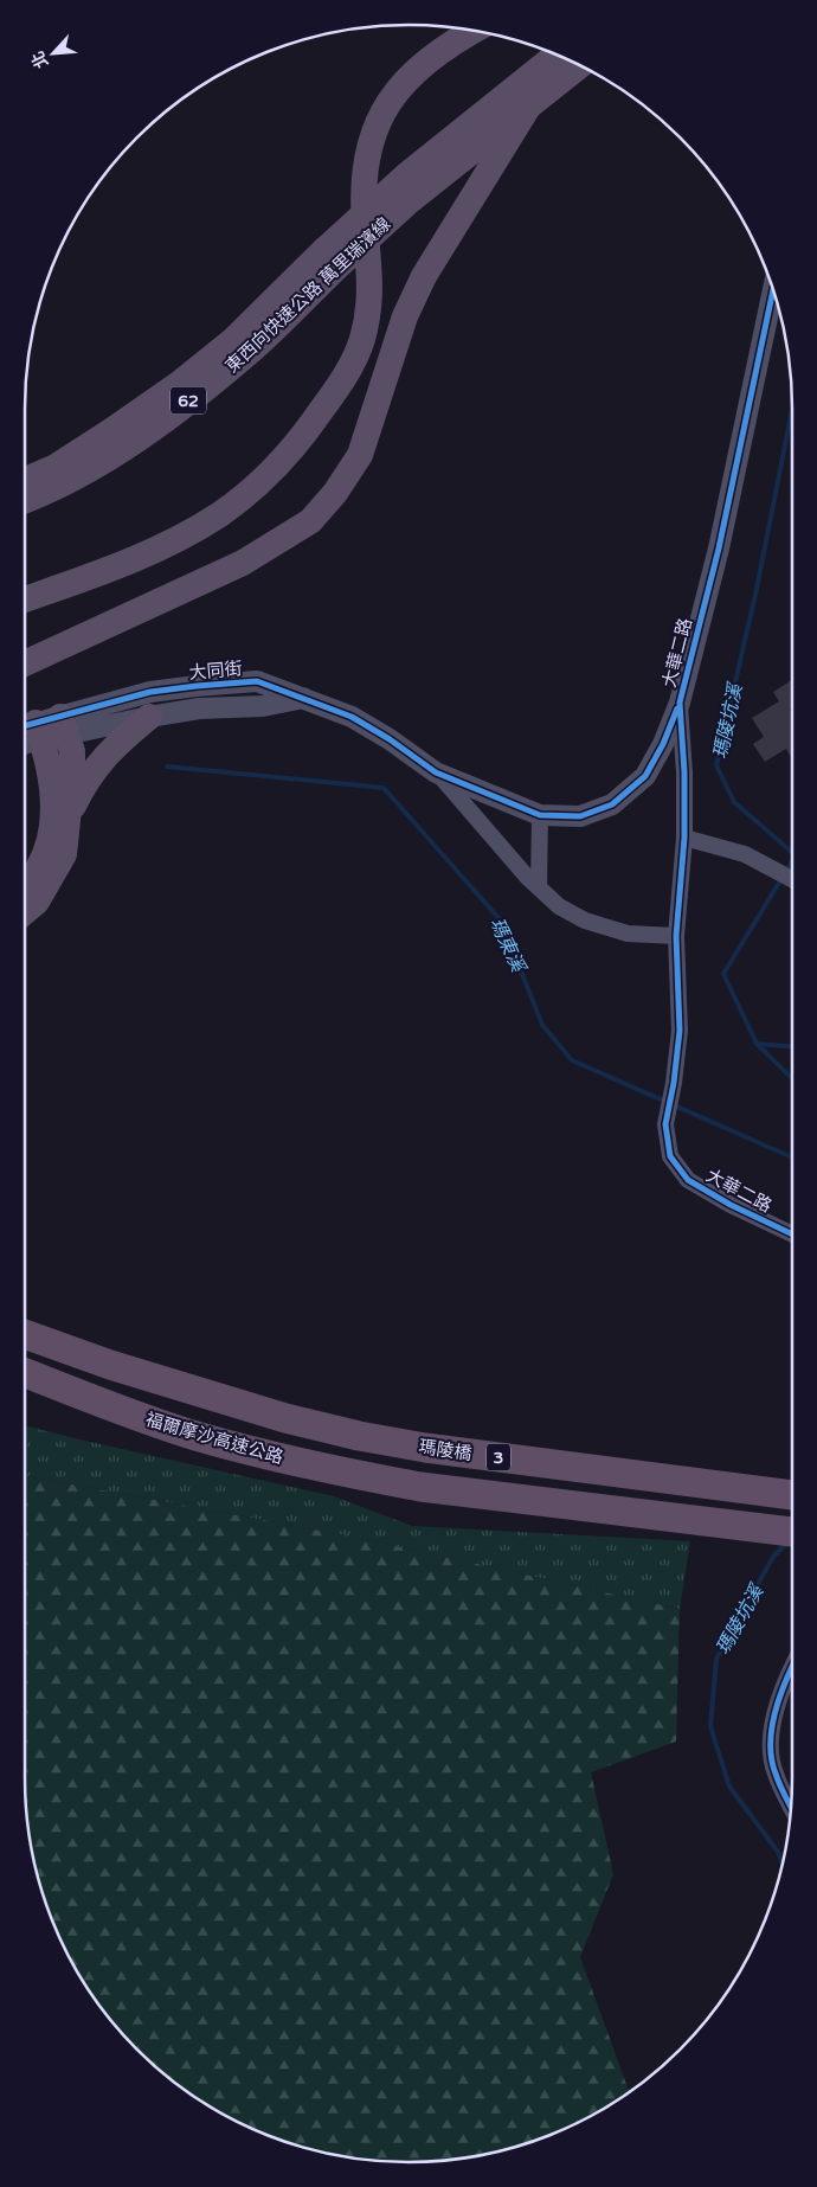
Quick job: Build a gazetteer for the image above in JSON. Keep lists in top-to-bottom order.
{
  "streets": {
    "highway": [
      "東西向快速公路 萬里瑞濱線",
      "62",
      "福爾摩沙高速公路",
      "瑪陵橋",
      "3"
    ],
    "street": ["大華二路", "大同街"]
  },
  "water": ["瑪陵坑溪", "瑪東溪"],
  "north": "bottom left"
}
